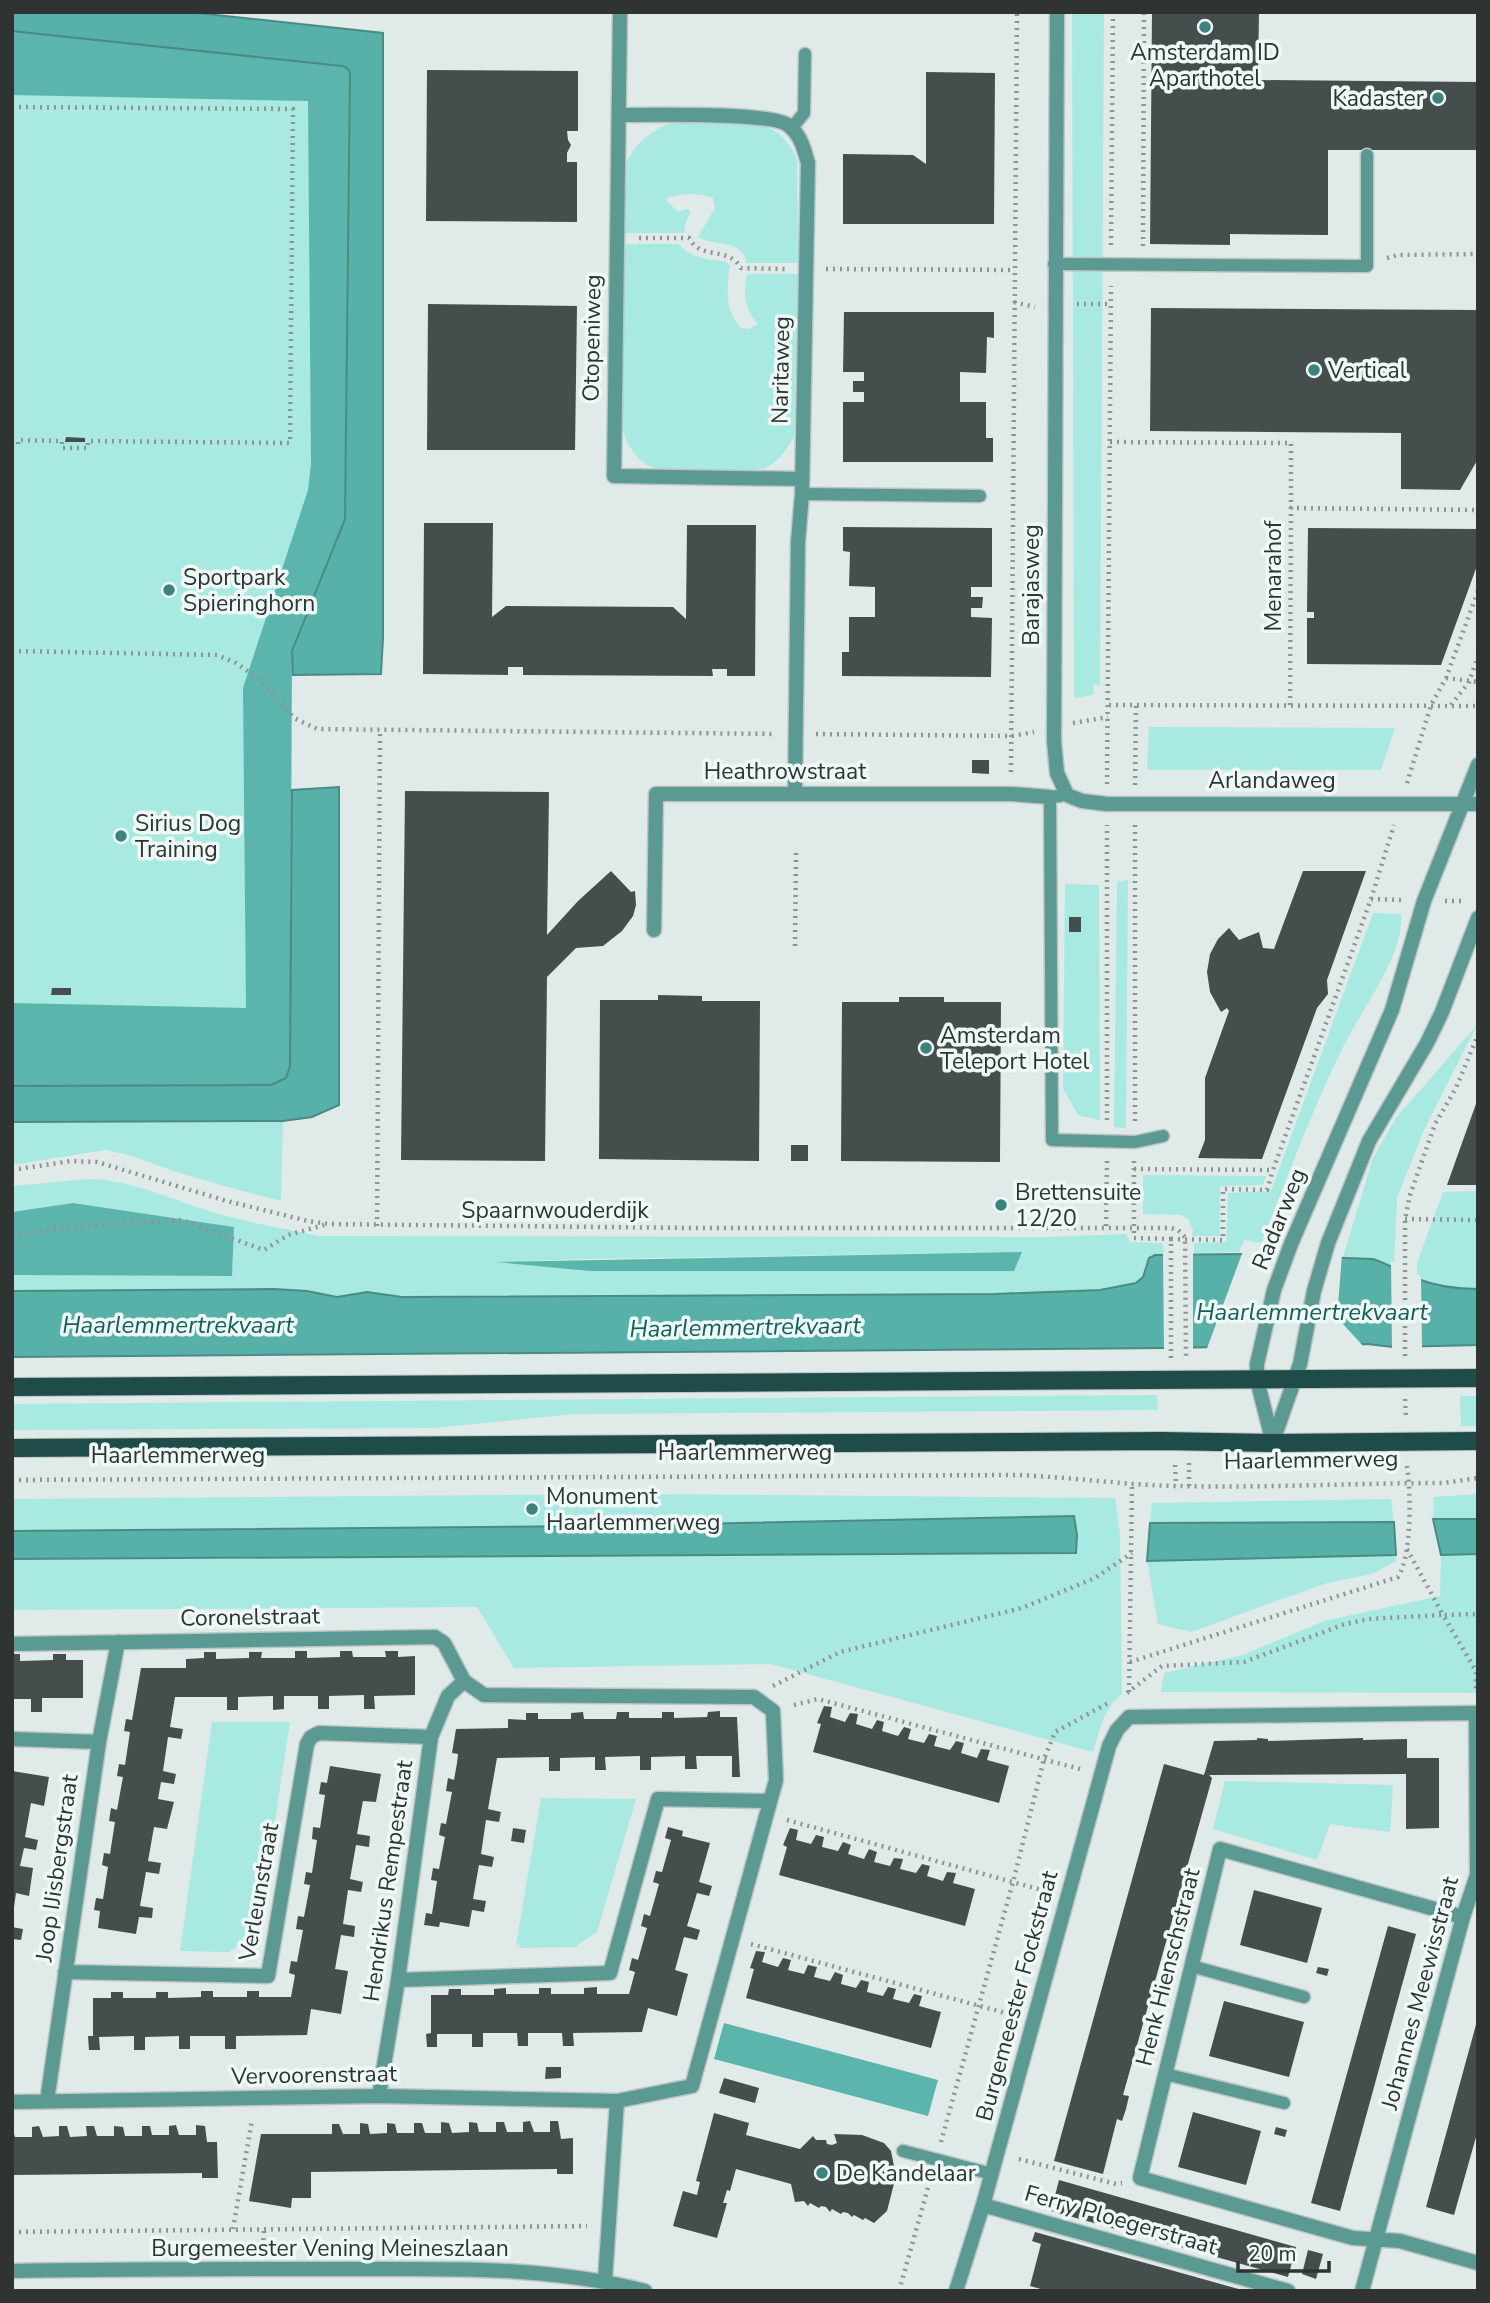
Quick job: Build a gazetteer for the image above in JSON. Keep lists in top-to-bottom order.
{
  "streets": {
    "main road": ["Haarlemmerweg"],
    "street": [
      "Otopeniweg",
      "Naritaweg",
      "Barajasweg",
      "Heathrowstraat",
      "Arlandaweg",
      "Radarweg",
      "Coronelstraat",
      "Joop IJisbergstraat",
      "Hendrikus Rempestraat",
      "Verleunstraat",
      "Henk Hienschstraat",
      "Johannes Meewisstraat",
      "Burgemeester Fockstraat",
      "Vervoorenstraat",
      "Ferry Ploegerstraat",
      "Burgemeester Vening Meineszlaan"
    ],
    "path": ["Menarahof", "Spaarnwouderdijk"]
  },
  "crossings": [
    ["Otopeniweg", "Naritaweg"],
    ["Naritaweg", "Heathrowstraat"],
    ["Barajasweg", "Heathrowstraat"],
    ["Barajasweg", "Arlandaweg"],
    ["Arlandaweg", "Radarweg"],
    ["Radarweg", "Haarlemmerweg"],
    ["Coronelstraat", "Joop IJisbergstraat"],
    ["Coronelstraat", "Hendrikus Rempestraat"],
    ["Joop IJisbergstraat", "Verleunstraat"],
    ["Joop IJisbergstraat", "Vervoorenstraat"],
    ["Hendrikus Rempestraat", "Verleunstraat"],
    ["Hendrikus Rempestraat", "Vervoorenstraat"],
    ["Henk Hienschstraat", "Johannes Meewisstraat"],
    ["Burgemeester Fockstraat", "Ferry Ploegerstraat"]
  ],
  "water": ["Haarlemmertrekvaart"],
  "places": [
    "Amsterdam ID Aparthotel",
    "Kadaster",
    "Vertical",
    "Sportpark Spieringhorn",
    "Sirius Dog Training",
    "Amsterdam Teleport Hotel",
    "Brettensuite 12/20",
    "Monument Haarlemmerweg",
    "De Kandelaar"
  ],
  "scale_bar": "20 m"
}
